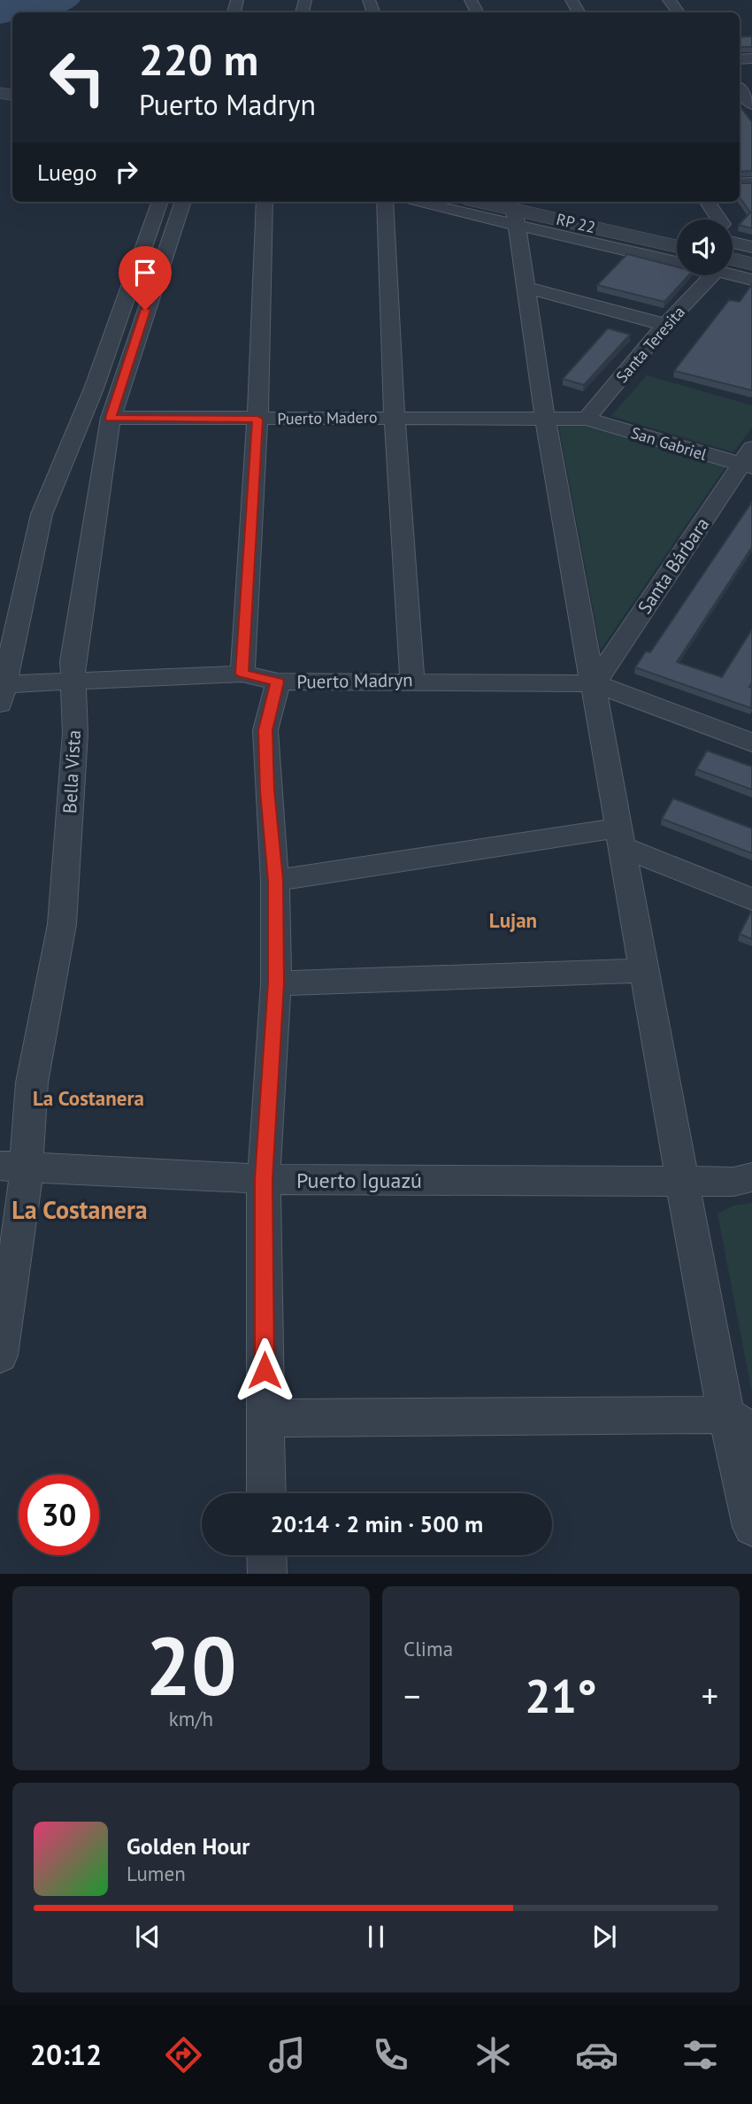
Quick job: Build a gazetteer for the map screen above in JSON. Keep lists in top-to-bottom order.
{
  "streets": {
    "street": [
      "RP 22",
      "Santa Teresita",
      "Puerto Madero",
      "San Gabriel",
      "Santa Bárbara",
      "Puerto Madryn",
      "Bella Vista",
      "Puerto Iguazú"
    ]
  },
  "crossings": [
    ["Santa Teresita", "Puerto Madero"],
    ["Santa Teresita", "San Gabriel"],
    ["Puerto Madero", "San Gabriel"],
    ["Puerto Madero", "Bella Vista"],
    ["San Gabriel", "Santa Bárbara"],
    ["Santa Bárbara", "Puerto Madryn"],
    ["Puerto Madryn", "Bella Vista"],
    ["Bella Vista", "Puerto Iguazú"]
  ],
  "districts": ["Lujan", "La Costanera", "La Costanera"],
  "page": {
    "turn": ["220 m", "Puerto Madryn"],
    "then": "Luego",
    "limit": "30",
    "trip": "20:14 · 2 min · 500 m",
    "tile": [
      ["20", "km/h"],
      "Clima"
    ],
    "heat": ["−", "21°", "+"],
    "song": ["Golden Hour", "Lumen"],
    "tabs": "20:12"
  }
}
